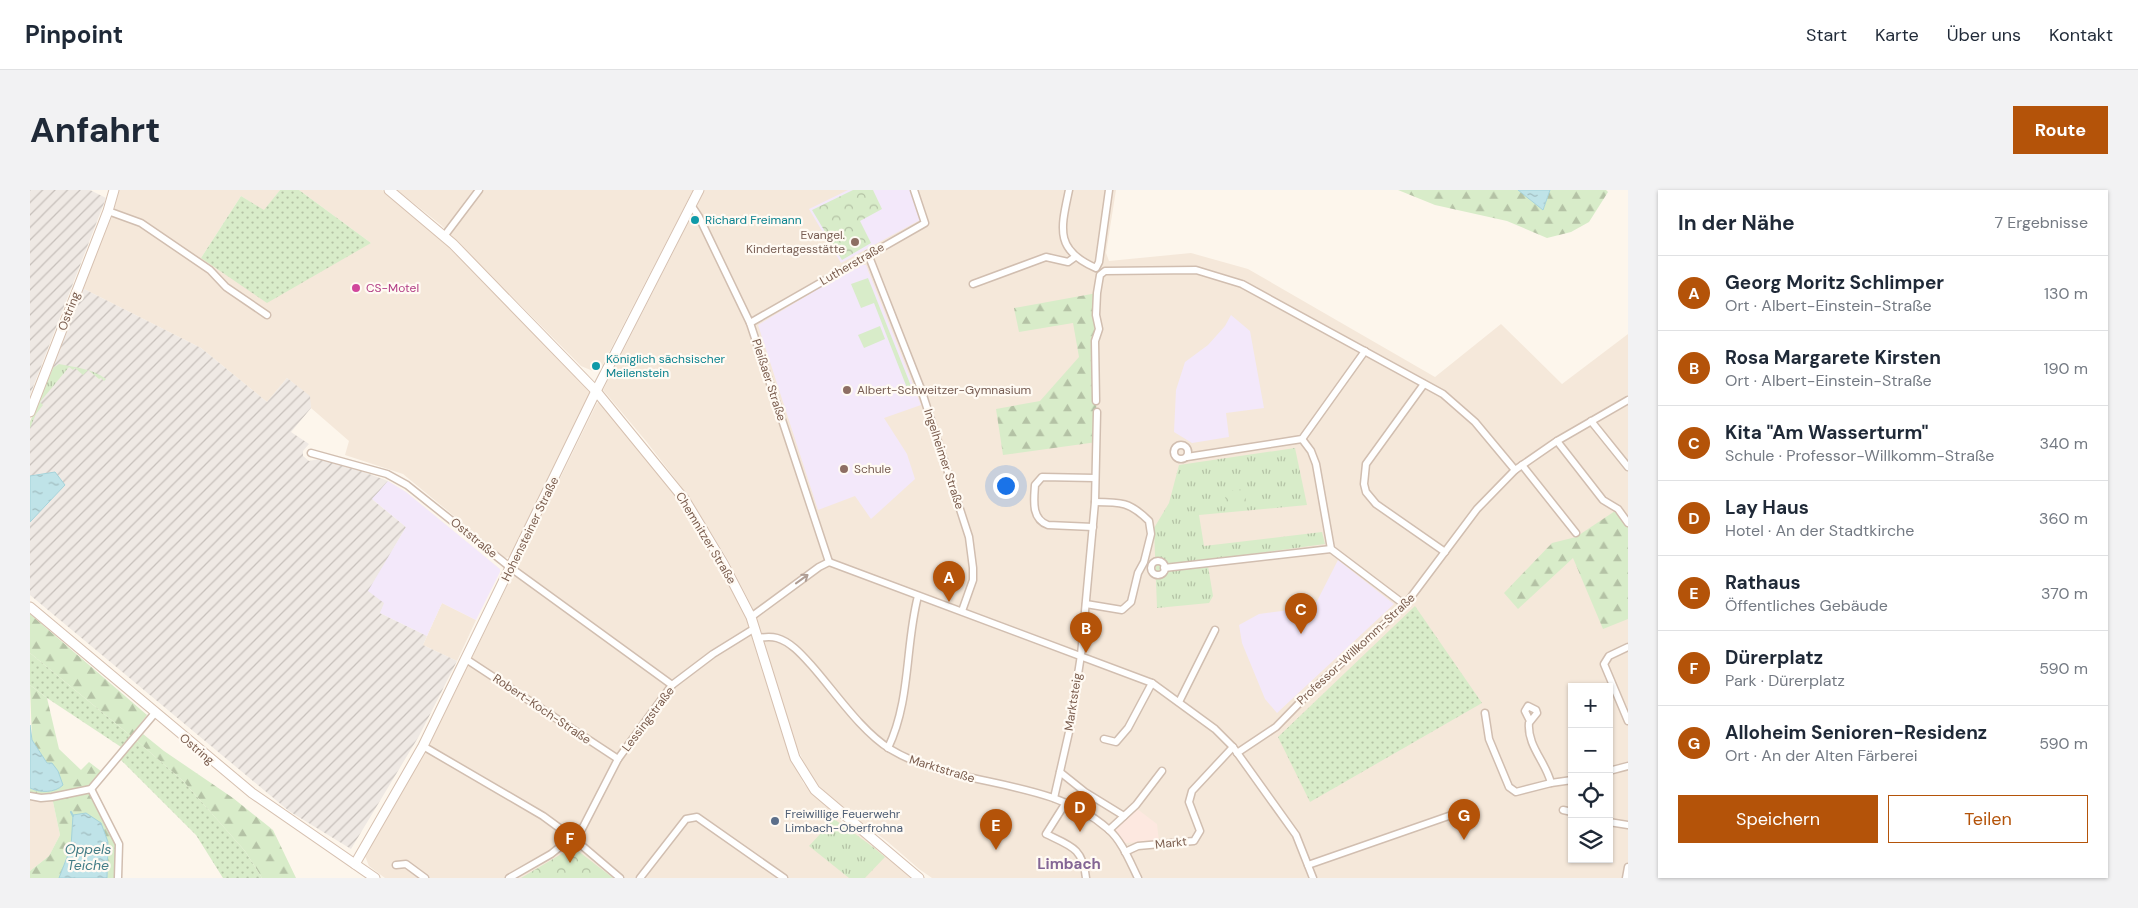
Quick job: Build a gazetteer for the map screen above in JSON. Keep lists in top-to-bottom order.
{
  "streets": {
    "main road": ["Ostring", "Hohensteiner Straße", "Chemnitzer Straße"],
    "street": [
      "Lutherstraße",
      "Pleißaer Straße",
      "Ingelheimer Straße",
      "Oststraße",
      "Professor-Willkomm-Straße",
      "Marktsteig",
      "Robert-Koch-Straße",
      "Lessingstraße",
      "Marktstraße",
      "Markt"
    ]
  },
  "crossings": [
    ["Lutherstraße", "Pleißaer Straße"],
    ["Lutherstraße", "Ingelheimer Straße"],
    ["Ostring", "Hohensteiner Straße"],
    ["Pleißaer Straße", "Hohensteiner Straße"],
    ["Hohensteiner Straße", "Oststraße"],
    ["Hohensteiner Straße", "Chemnitzer Straße"],
    ["Hohensteiner Straße", "Robert-Koch-Straße"],
    ["Oststraße", "Lessingstraße"],
    ["Chemnitzer Straße", "Lessingstraße"],
    ["Chemnitzer Straße", "Marktstraße"],
    ["Professor-Willkomm-Straße", "Markt"],
    ["Marktsteig", "Marktstraße"],
    ["Robert-Koch-Straße", "Lessingstraße"],
    ["Marktstraße", "Markt"]
  ],
  "districts": ["Limbach"],
  "water": ["Oppels Teiche"],
  "places": [
    "Richard Freimann",
    "Evangel. Kindertagesstätte",
    "CS-Motel",
    "Königlich sächsischer Meilenstein",
    "Albert-Schweitzer-Gymnasium",
    "Schule",
    "Freiwillige Feuerwehr Limbach-Oberfrohna"
  ],
  "page": {
    "header": "Pinpoint",
    "nav": [
      "Start",
      "Karte",
      "Über uns",
      "Kontakt"
    ],
    "buttons": [
      "Route",
      ["Speichern", "Teilen"]
    ],
    "title": "Anfahrt",
    "heading": ["In der Nähe", "7 Ergebnisse"],
    "list": [
      {
        "mark": "A",
        "name": "Georg Moritz Schlimper",
        "note": "Ort · Albert-Einstein-Straße",
        "value": "130 m"
      },
      {
        "mark": "B",
        "name": "Rosa Margarete Kirsten",
        "note": "Ort · Albert-Einstein-Straße",
        "value": "190 m"
      },
      {
        "mark": "C",
        "name": "Kita \"Am Wasserturm\"",
        "note": "Schule · Professor-Willkomm-Straße",
        "value": "340 m"
      },
      {
        "mark": "D",
        "name": "Lay Haus",
        "note": "Hotel · An der Stadtkirche",
        "value": "360 m"
      },
      {
        "mark": "E",
        "name": "Rathaus",
        "note": "Öffentliches Gebäude",
        "value": "370 m"
      },
      {
        "mark": "F",
        "name": "Dürerplatz",
        "note": "Park · Dürerplatz",
        "value": "590 m"
      },
      {
        "mark": "G",
        "name": "Alloheim Senioren-Residenz",
        "note": "Ort · An der Alten Färberei",
        "value": "590 m"
      }
    ],
    "pins": [
      "A",
      "C",
      "B",
      "D",
      "G",
      "E",
      "F"
    ],
    "map_buttons": ["+", "−"]
  }
}
